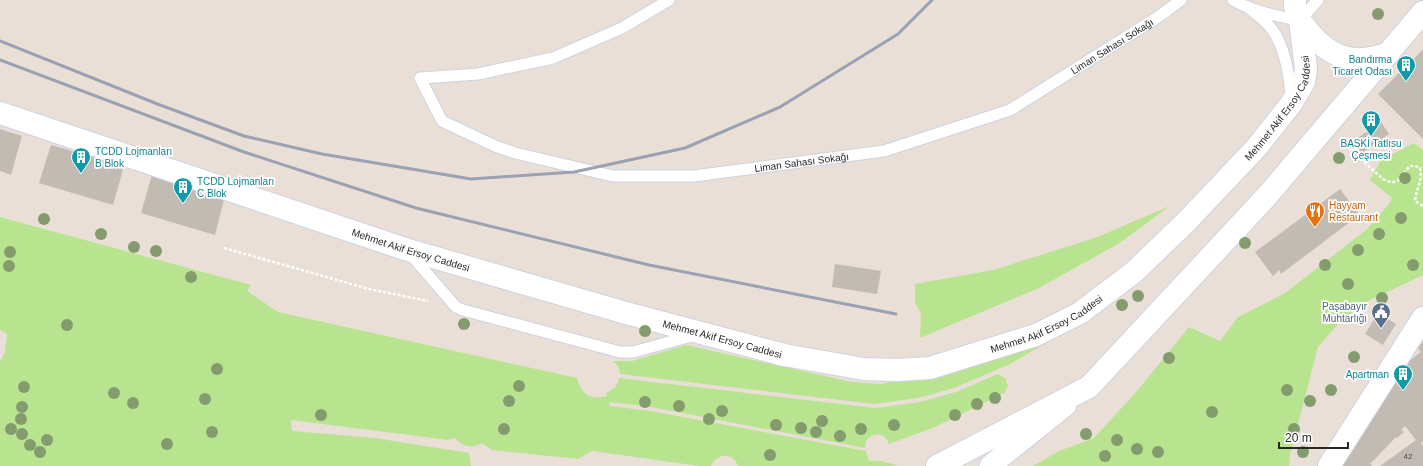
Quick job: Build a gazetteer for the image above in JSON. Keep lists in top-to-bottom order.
{
  "streets": {
    "main road": ["Mehmet Akif Ersoy Caddesi"],
    "lane": ["Liman Sahası Sokağı"]
  },
  "places": {
    "building": [
      "Bandırma Ticaret Odası",
      "BASKİ Tatlısu Çeşmesi",
      "TCDD Lojmanları B Blok",
      "TCDD Lojmanları C Blok",
      "Apartman"
    ],
    "restaurant": ["Hayyam Restaurant"],
    "public building": ["Paşabayır Muhtarlığı"]
  },
  "house_numbers": ["42"],
  "scale_bar": "20 m"
}
